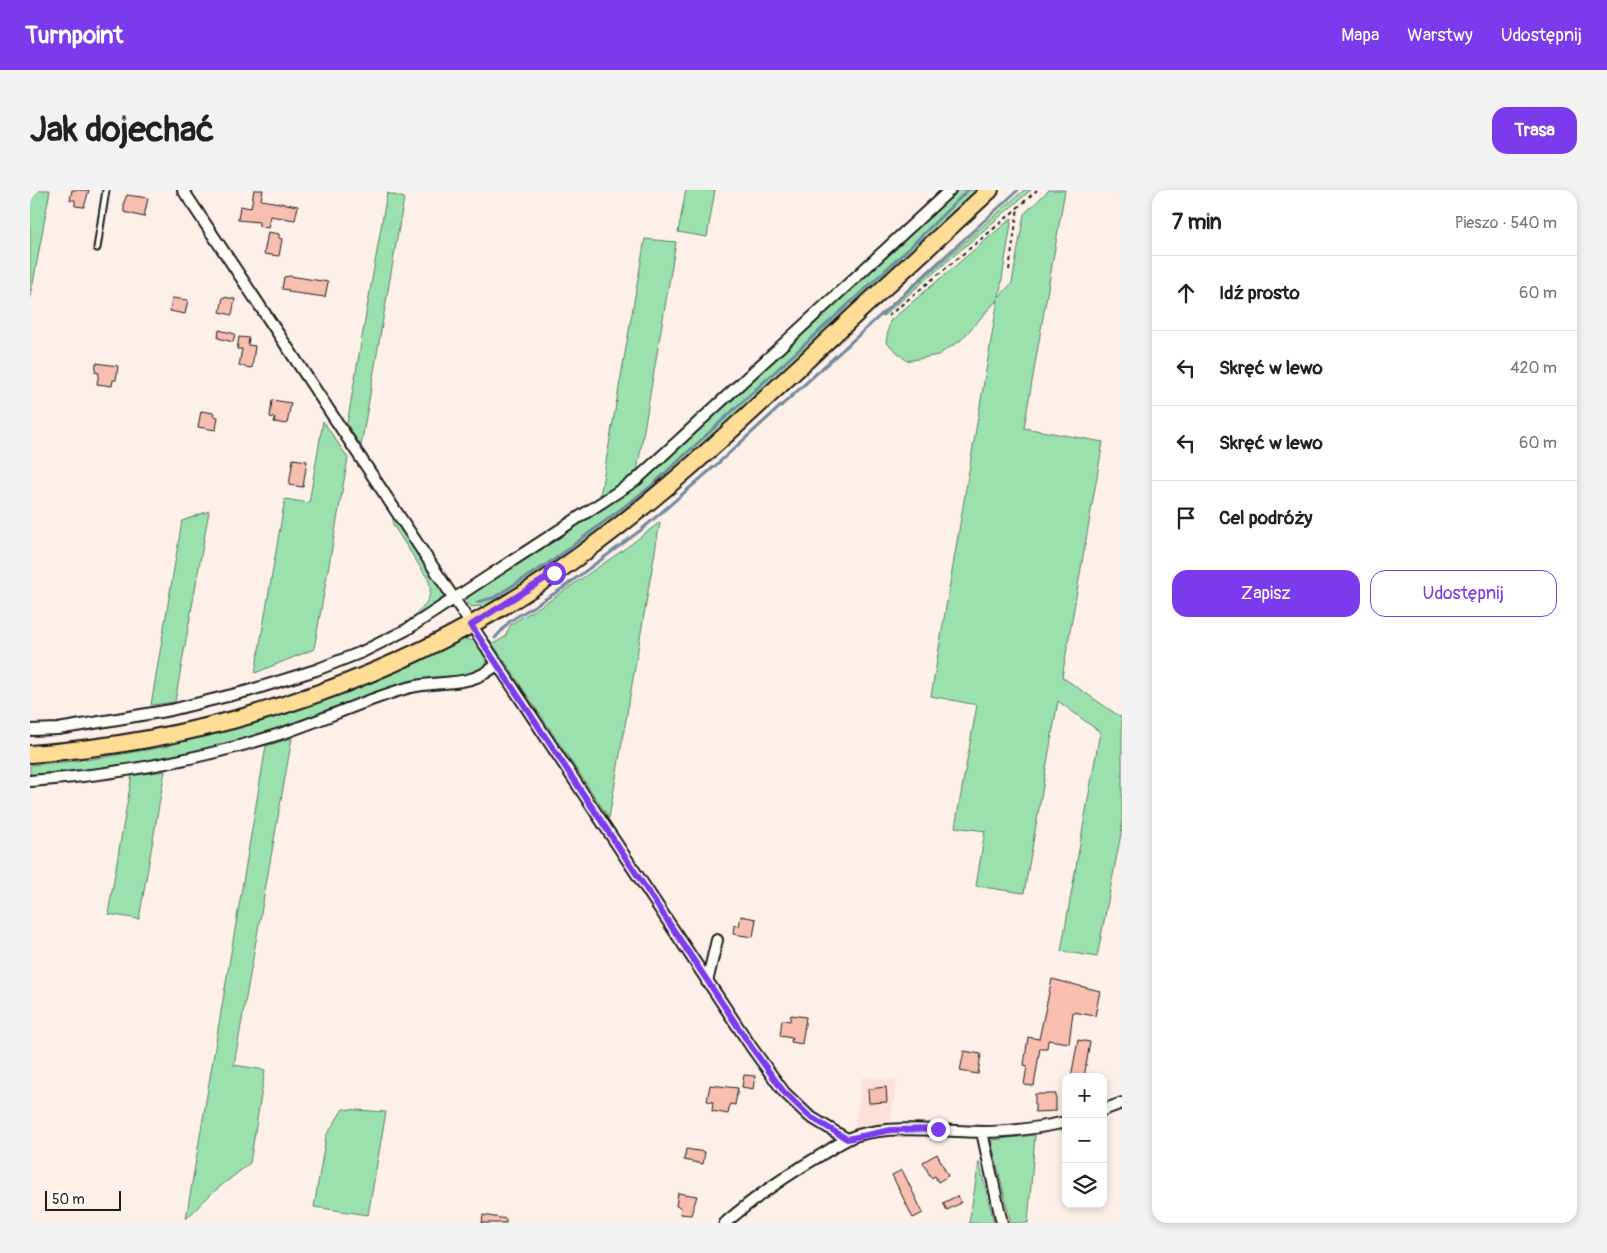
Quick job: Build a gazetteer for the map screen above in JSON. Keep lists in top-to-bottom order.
{
  "scale_bar": "50 m",
  "page": {
    "header": "Turnpoint",
    "nav": ["Mapa", "Warstwy", "Udostępnij"],
    "buttons": [
      "Trasa",
      ["Zapisz", "Udostępnij"]
    ],
    "title": "Jak dojechać",
    "heading": ["7 min", "Pieszo · 540 m"],
    "list": [
      ["Idź prosto", "60 m"],
      ["Skręć w lewo", "420 m"],
      ["Skręć w lewo", "60 m"],
      "Cel podróży"
    ],
    "map_buttons": ["+", "−"],
    "scale": "50 m"
  }
}
